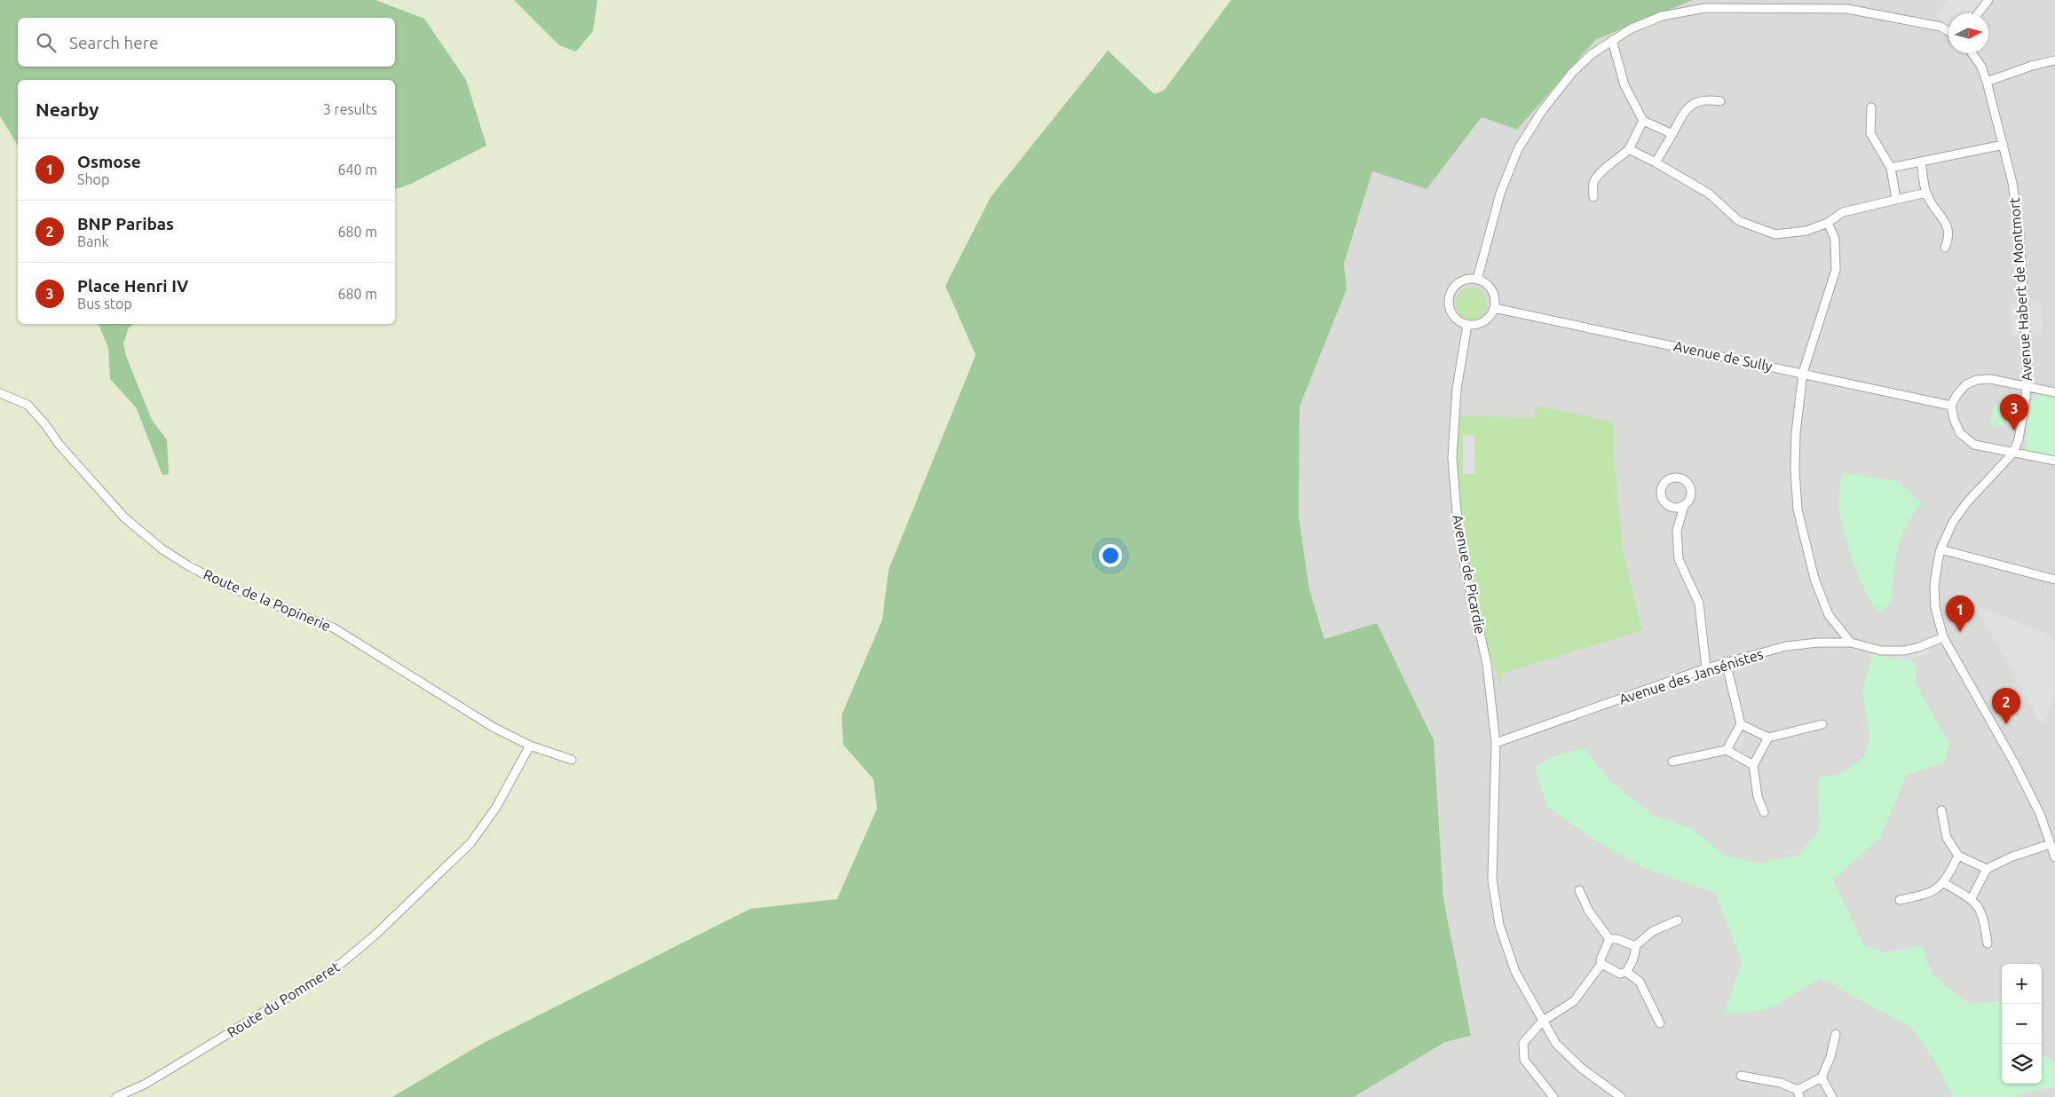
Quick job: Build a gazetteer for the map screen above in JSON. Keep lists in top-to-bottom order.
{
  "streets": {
    "street": [
      "Avenue Habert de Montmort",
      "Avenue de Sully",
      "Avenue de Picardie",
      "Route de la Popinerie",
      "Avenue des Jansénistes",
      "Route du Pommeret"
    ]
  },
  "crossings": [
    ["Avenue Habert de Montmort", "Avenue de Sully"],
    ["Avenue Habert de Montmort", "Avenue des Jansénistes"],
    ["Avenue de Sully", "Avenue de Picardie"],
    ["Avenue de Picardie", "Avenue des Jansénistes"],
    ["Route de la Popinerie", "Route du Pommeret"]
  ],
  "north": "right",
  "page": {
    "search": "Search here",
    "heading": ["Nearby", "3 results"],
    "list": [
      {
        "mark": "1",
        "name": "Osmose",
        "note": "Shop",
        "value": "640 m"
      },
      {
        "mark": "2",
        "name": "BNP Paribas",
        "note": "Bank",
        "value": "680 m"
      },
      {
        "mark": "3",
        "name": "Place Henri IV",
        "note": "Bus stop",
        "value": "680 m"
      }
    ],
    "pins": ["3", "1", "2"],
    "map_buttons": ["+", "−"]
  }
}
